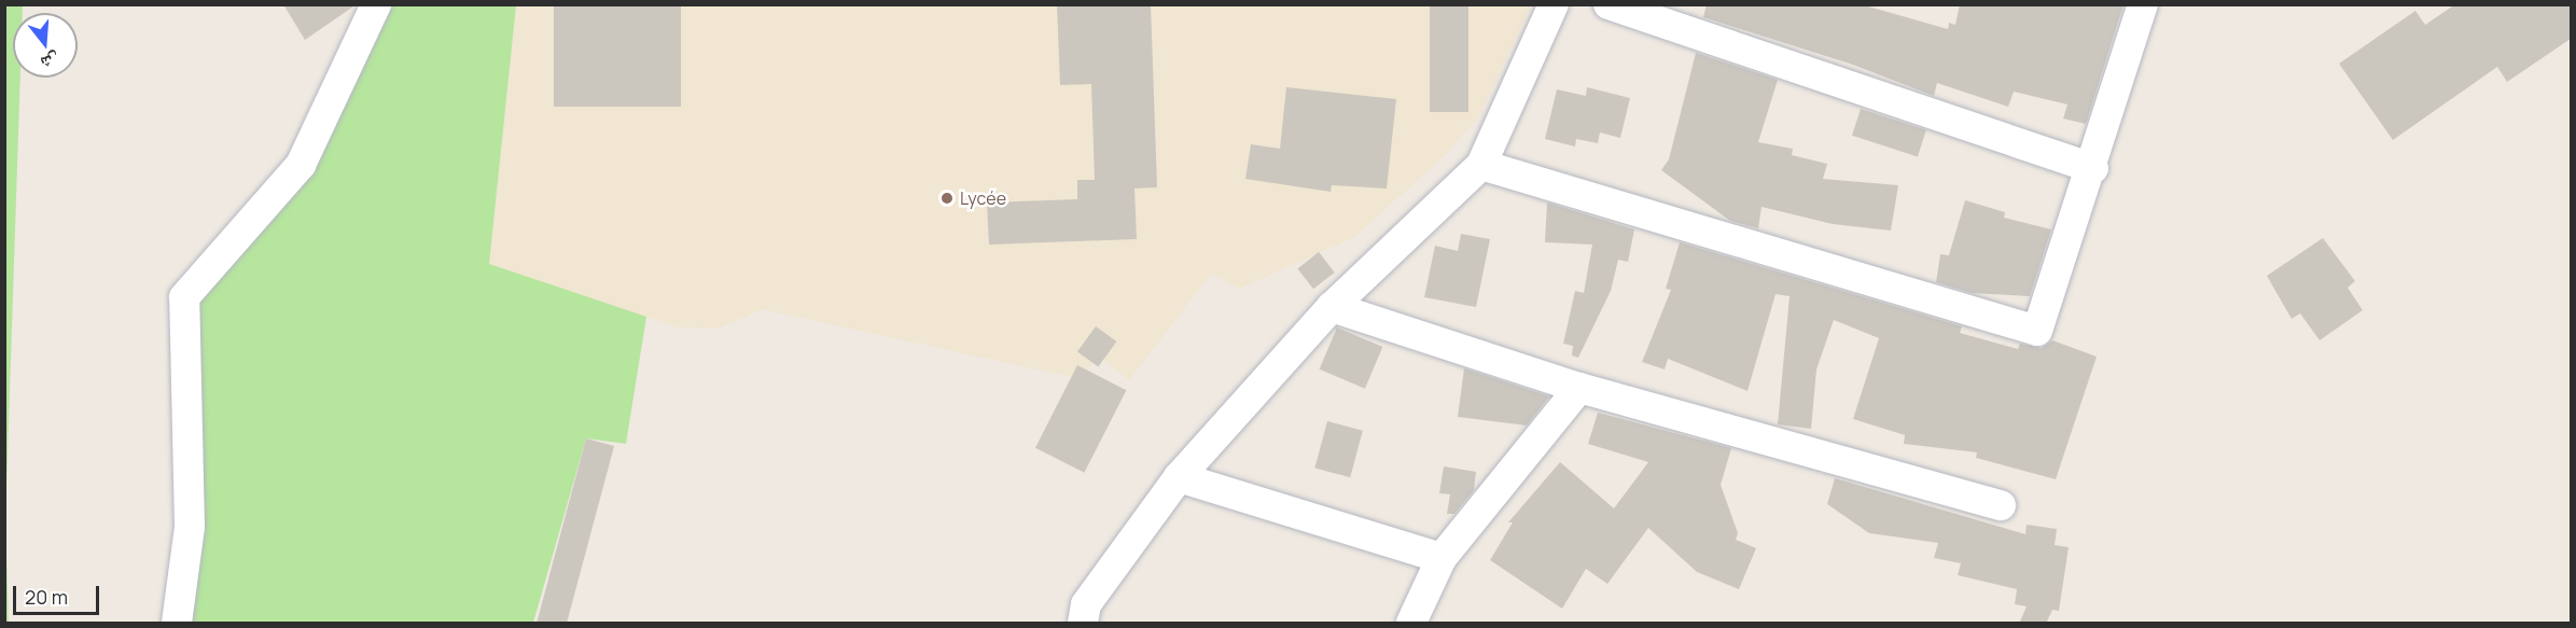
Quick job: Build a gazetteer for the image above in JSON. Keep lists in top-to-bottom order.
{
  "places": ["Lycée"],
  "scale_bar": "20 m",
  "north": "bottom"
}
